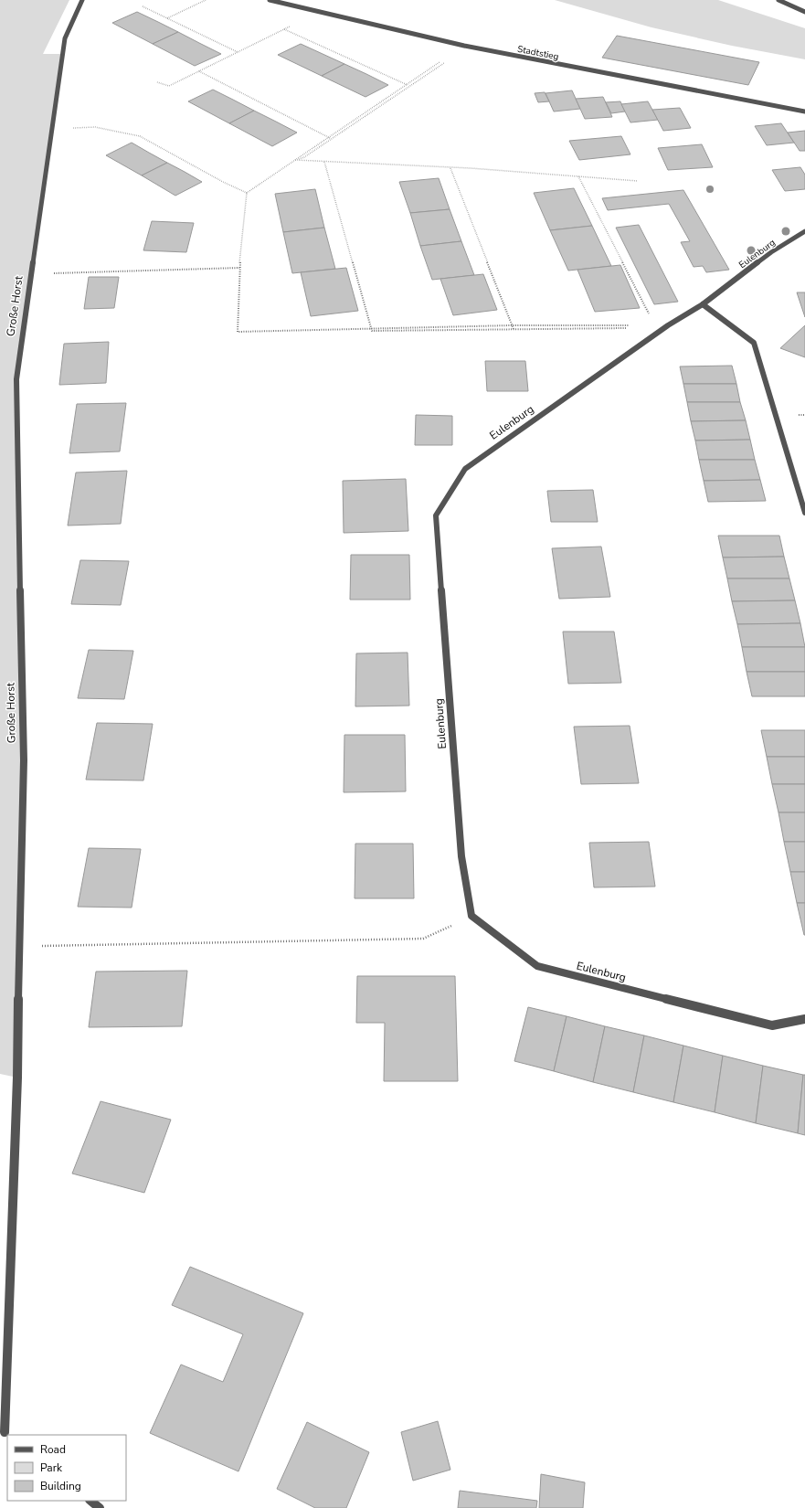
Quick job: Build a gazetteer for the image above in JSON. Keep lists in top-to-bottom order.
{
  "streets": {
    "street": ["Stadtstieg", "Eulenburg", "Große Horst"]
  },
  "legend": ["Road", "Park", "Building"]
}
